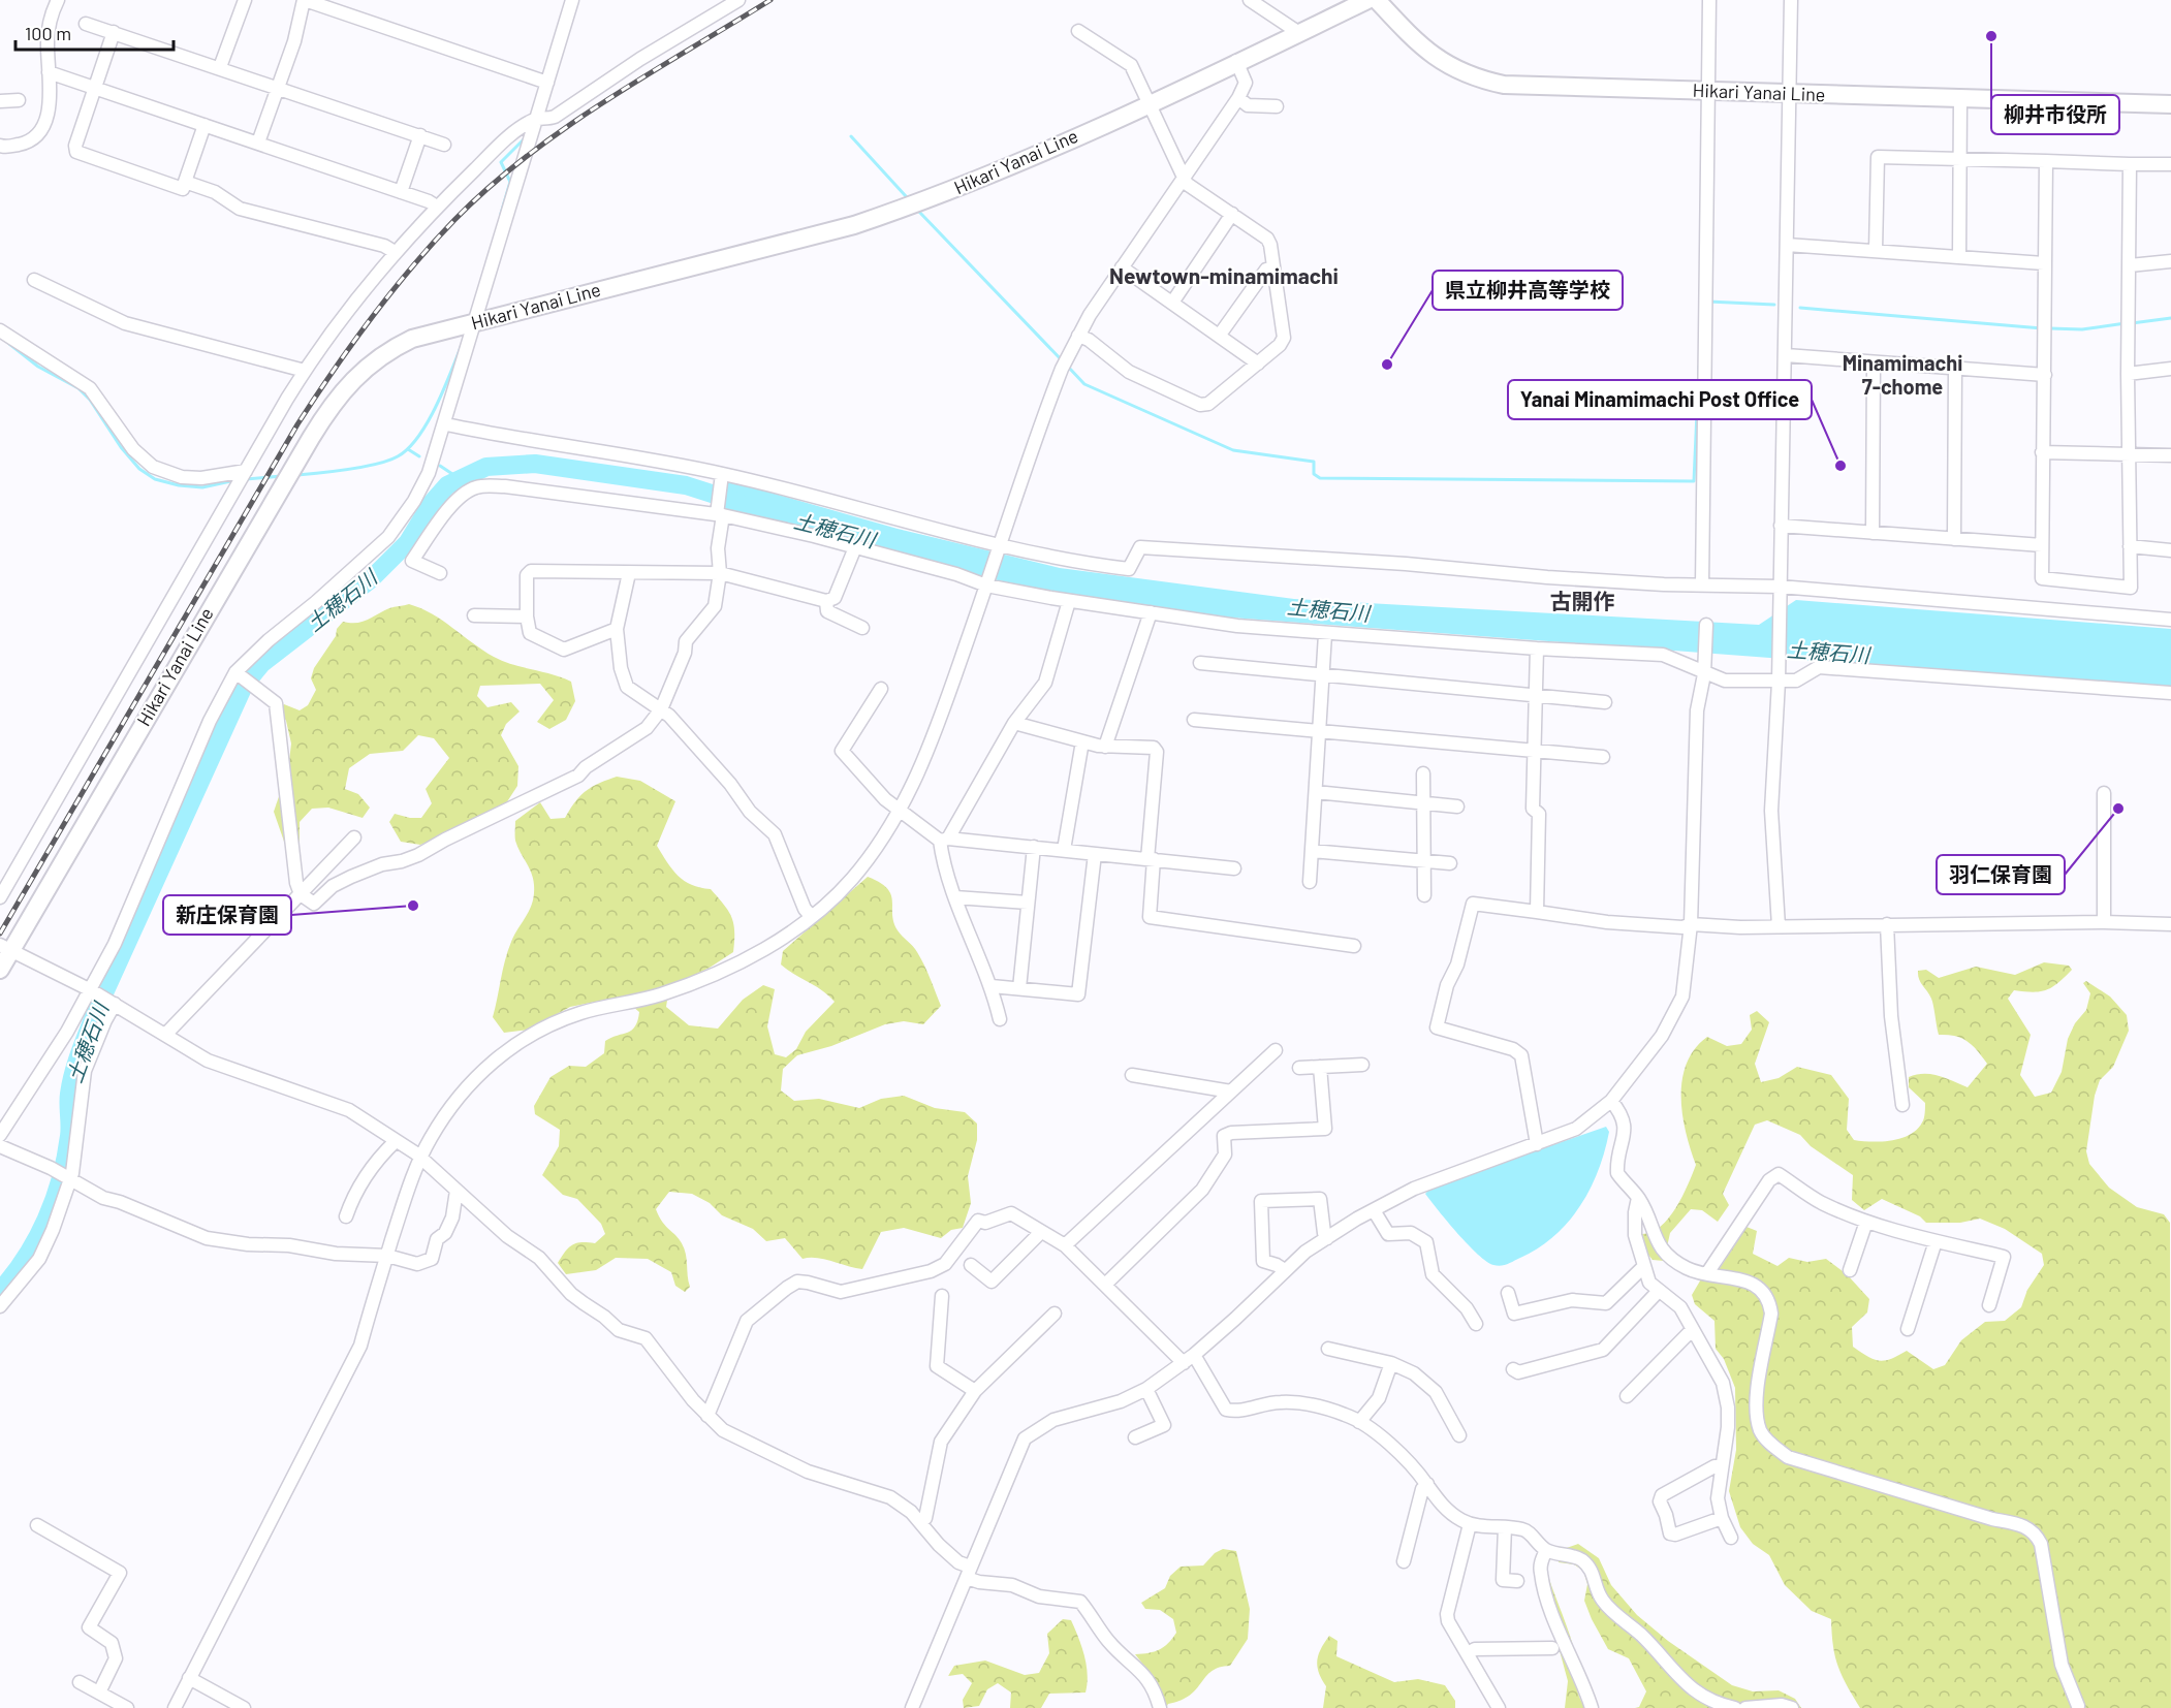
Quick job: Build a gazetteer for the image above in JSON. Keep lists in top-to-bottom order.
{
  "streets": {
    "main road": ["Hikari Yanai Line"]
  },
  "districts": ["Newtown-minamimachi", "Minamimachi 7-chome", "古開作"],
  "water": ["土穂石川"],
  "places": [
    "柳井市役所",
    "県立柳井高等学校",
    "Yanai Minamimachi Post Office",
    "羽仁保育園",
    "新庄保育園"
  ],
  "scale_bar": "100 m"
}
